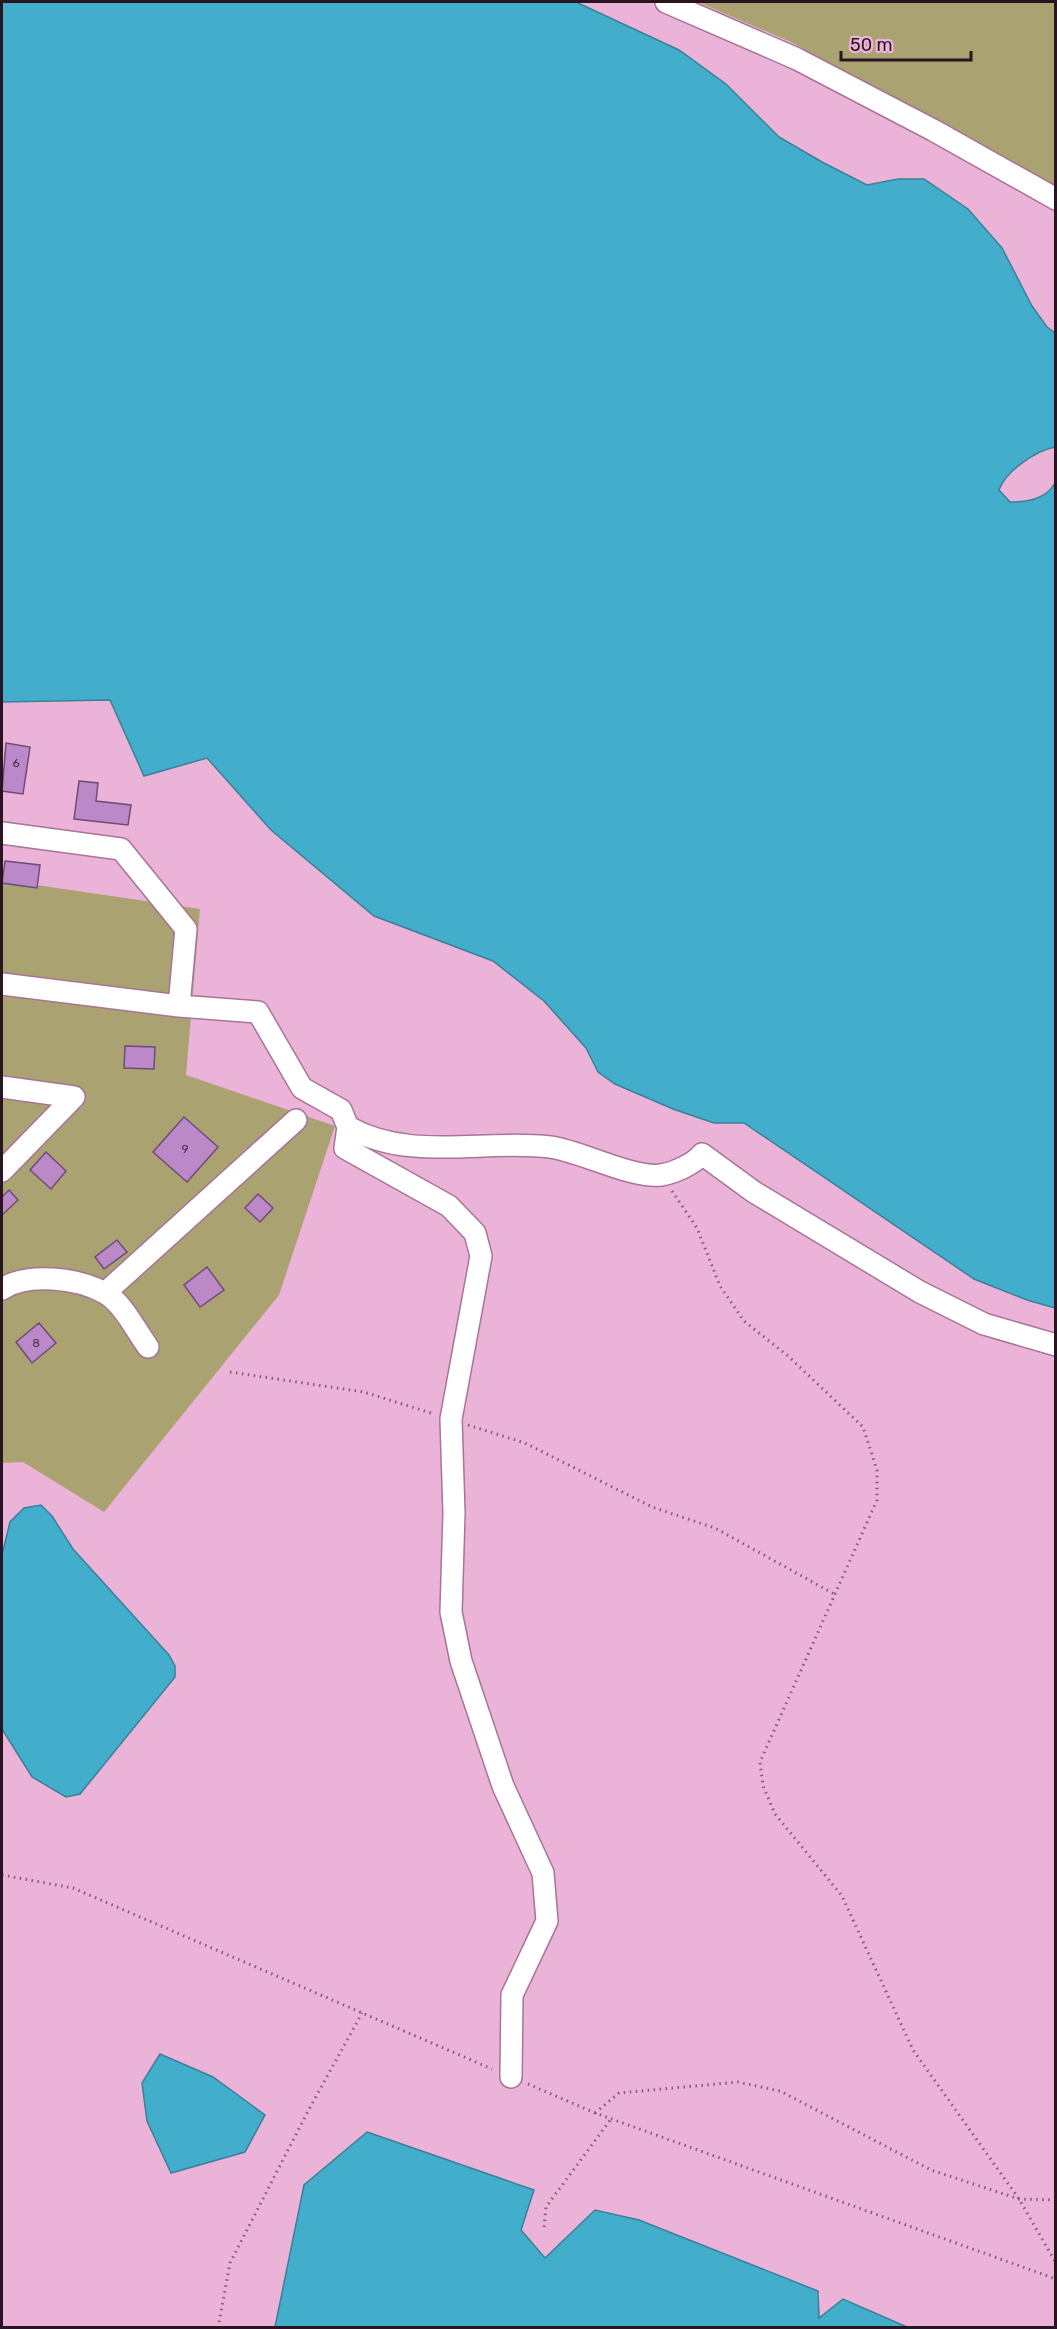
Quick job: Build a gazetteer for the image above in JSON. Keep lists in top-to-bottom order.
{
  "house_numbers": ["6", "9", "8"],
  "scale_bar": "50 m"
}
